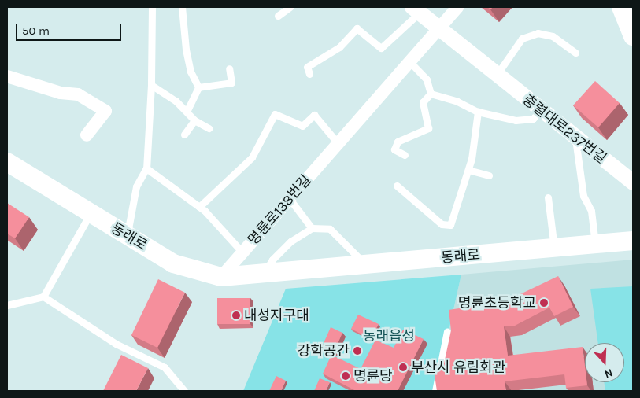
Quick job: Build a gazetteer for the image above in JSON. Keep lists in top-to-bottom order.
{
  "streets": {
    "main road": ["동래로"],
    "street": ["충렬대로237번길", "명륜로138번길"]
  },
  "crossings": [
    ["충렬대로237번길", "명륜로138번길"],
    ["명륜로138번길", "동래로"]
  ],
  "parks": ["동래읍성"],
  "places": [
    "명륜초등학교",
    "내성지구대",
    "강학공간",
    "부산시 유림회관",
    "명륜당"
  ],
  "scale_bar": "50 m",
  "north": "bottom"
}
